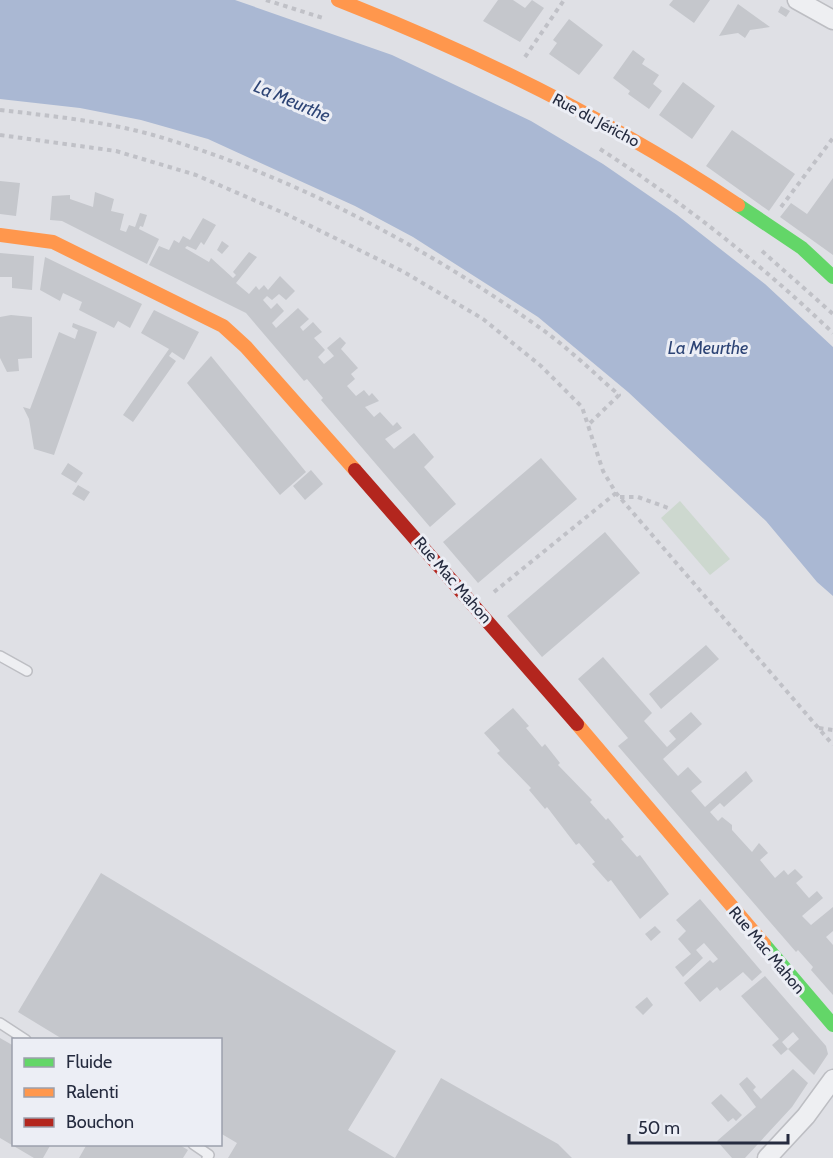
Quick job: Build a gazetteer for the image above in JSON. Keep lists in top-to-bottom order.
{
  "streets": {
    "street": ["Rue du Jéricho", "Rue Mac Mahon"]
  },
  "water": ["La Meurthe"],
  "legend": ["Fluide", "Ralenti", "Bouchon"],
  "scale_bar": "50 m"
}
